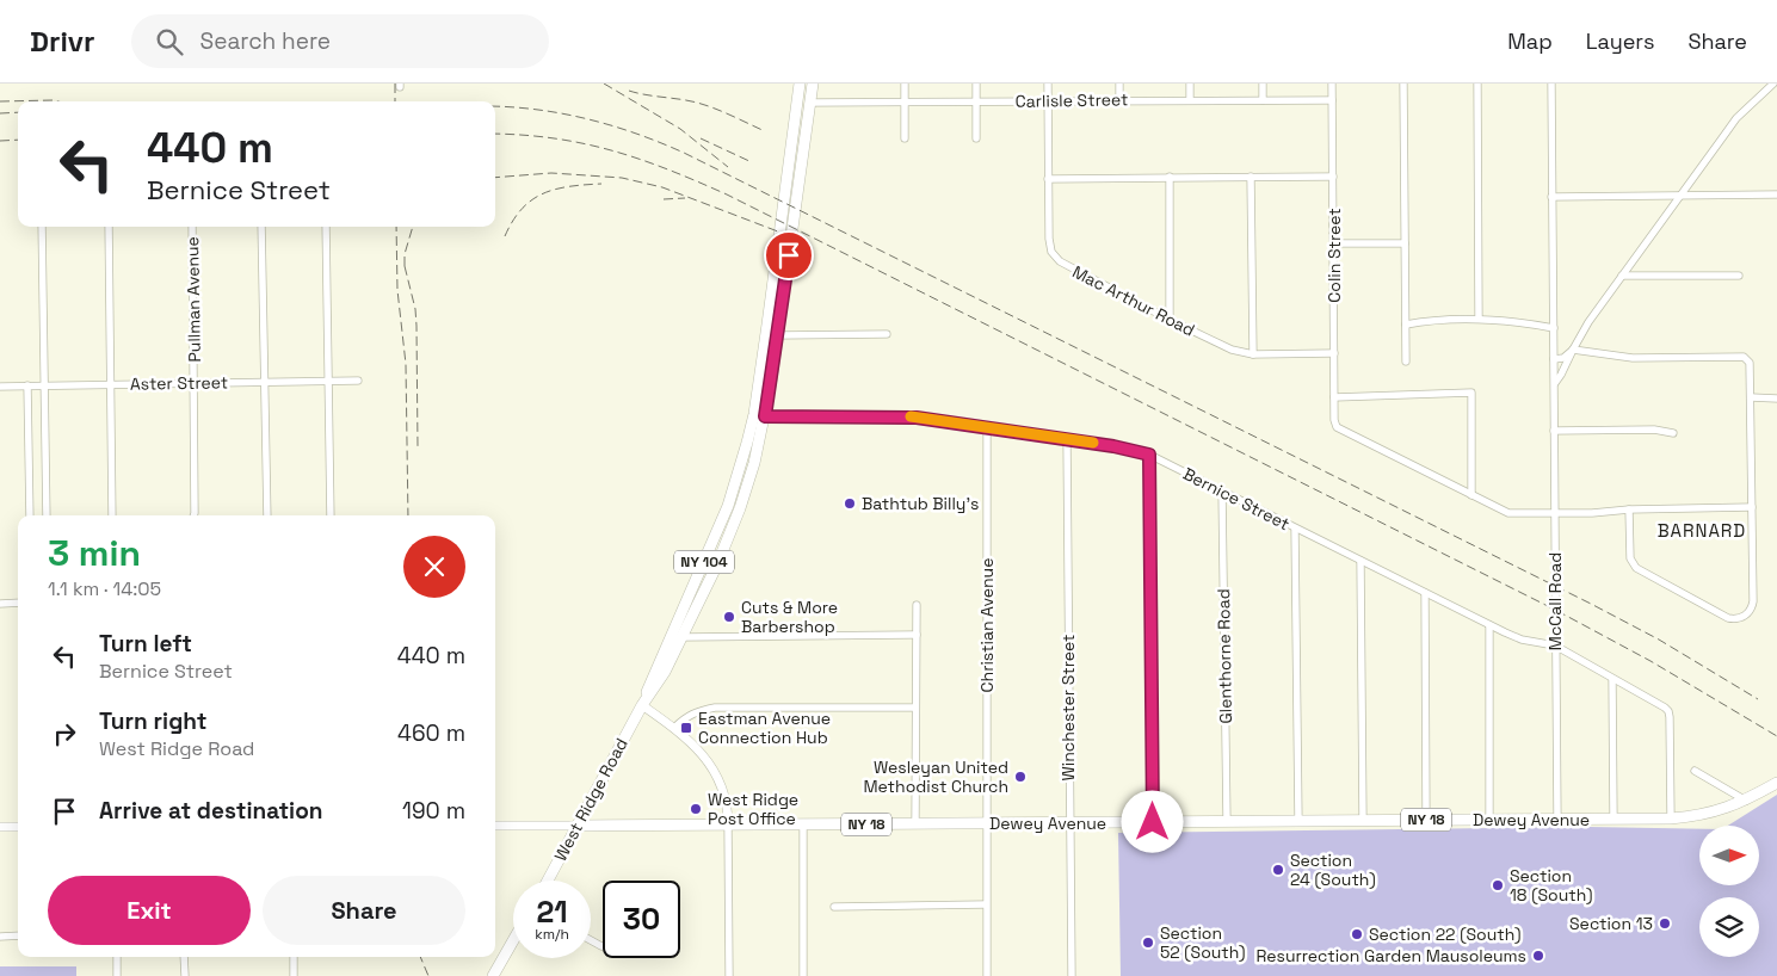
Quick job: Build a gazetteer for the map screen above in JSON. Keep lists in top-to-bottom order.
{
  "streets": {
    "main road": [
      "NY 104",
      "West Ridge Road",
      "NY 18",
      "Dewey Avenue"
    ],
    "street": [
      "Carlisle Street",
      "Colin Street",
      "Pullman Avenue",
      "Mac Arthur Road",
      "Aster Street",
      "Bernice Street",
      "McCall Road",
      "Christian Avenue",
      "Glenthorne Road",
      "Winchester Street"
    ]
  },
  "crossings": [
    ["Carlisle Street", "Colin Street"],
    ["Carlisle Street", "Mac Arthur Road"],
    ["Carlisle Street", "West Ridge Road"],
    ["Colin Street", "Mac Arthur Road"],
    ["Pullman Avenue", "Aster Street"],
    ["Bernice Street", "McCall Road"],
    ["Bernice Street", "Christian Avenue"],
    ["Bernice Street", "Glenthorne Road"],
    ["Bernice Street", "Winchester Street"],
    ["Bernice Street", "West Ridge Road"],
    ["Bernice Street", "Dewey Avenue"],
    ["McCall Road", "Dewey Avenue"],
    ["Christian Avenue", "Dewey Avenue"],
    ["Glenthorne Road", "Dewey Avenue"],
    ["Winchester Street", "Dewey Avenue"],
    ["West Ridge Road", "Dewey Avenue"]
  ],
  "districts": ["BARNARD"],
  "places": {
    "other": [
      "Bathtub Billy's",
      "Cuts & More Barbershop",
      "Wesleyan United Methodist Church",
      "West Ridge Post Office",
      "Section 24 (South)",
      "Section 18 (South)",
      "Section 13",
      "Section 22 (South)",
      "Section 52 (South)",
      "Resurrection Garden Mausoleums"
    ],
    "transit": ["Eastman Avenue Connection Hub"]
  },
  "north": "right",
  "page": {
    "header": "Drivr",
    "search": "Search here",
    "nav": ["Map", "Layers", "Share"],
    "turn": ["440 m", "Bernice Street"],
    "heading": ["3 min", "1.1 km · 14:05"],
    "list": [
      {
        "name": "Turn left",
        "note": "Bernice Street",
        "value": "440 m"
      },
      {
        "name": "Turn right",
        "note": "West Ridge Road",
        "value": "460 m"
      },
      {
        "name": "Arrive at destination",
        "value": "190 m"
      }
    ],
    "buttons": ["Exit", "Share"],
    "speed": "21 km/h",
    "limit": "30"
  }
}
